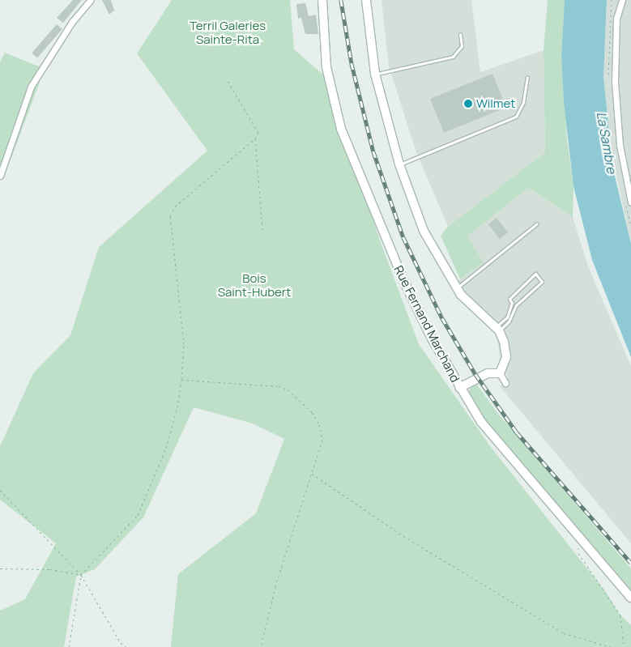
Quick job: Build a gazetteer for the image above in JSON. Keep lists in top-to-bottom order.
{
  "streets": {
    "street": ["Rue Fernand Marchand"]
  },
  "water": ["La Sambre"],
  "parks": ["Terril Galeries Sainte-Rita", "Bois Saint-Hubert"],
  "places": ["Wilmet"]
}
